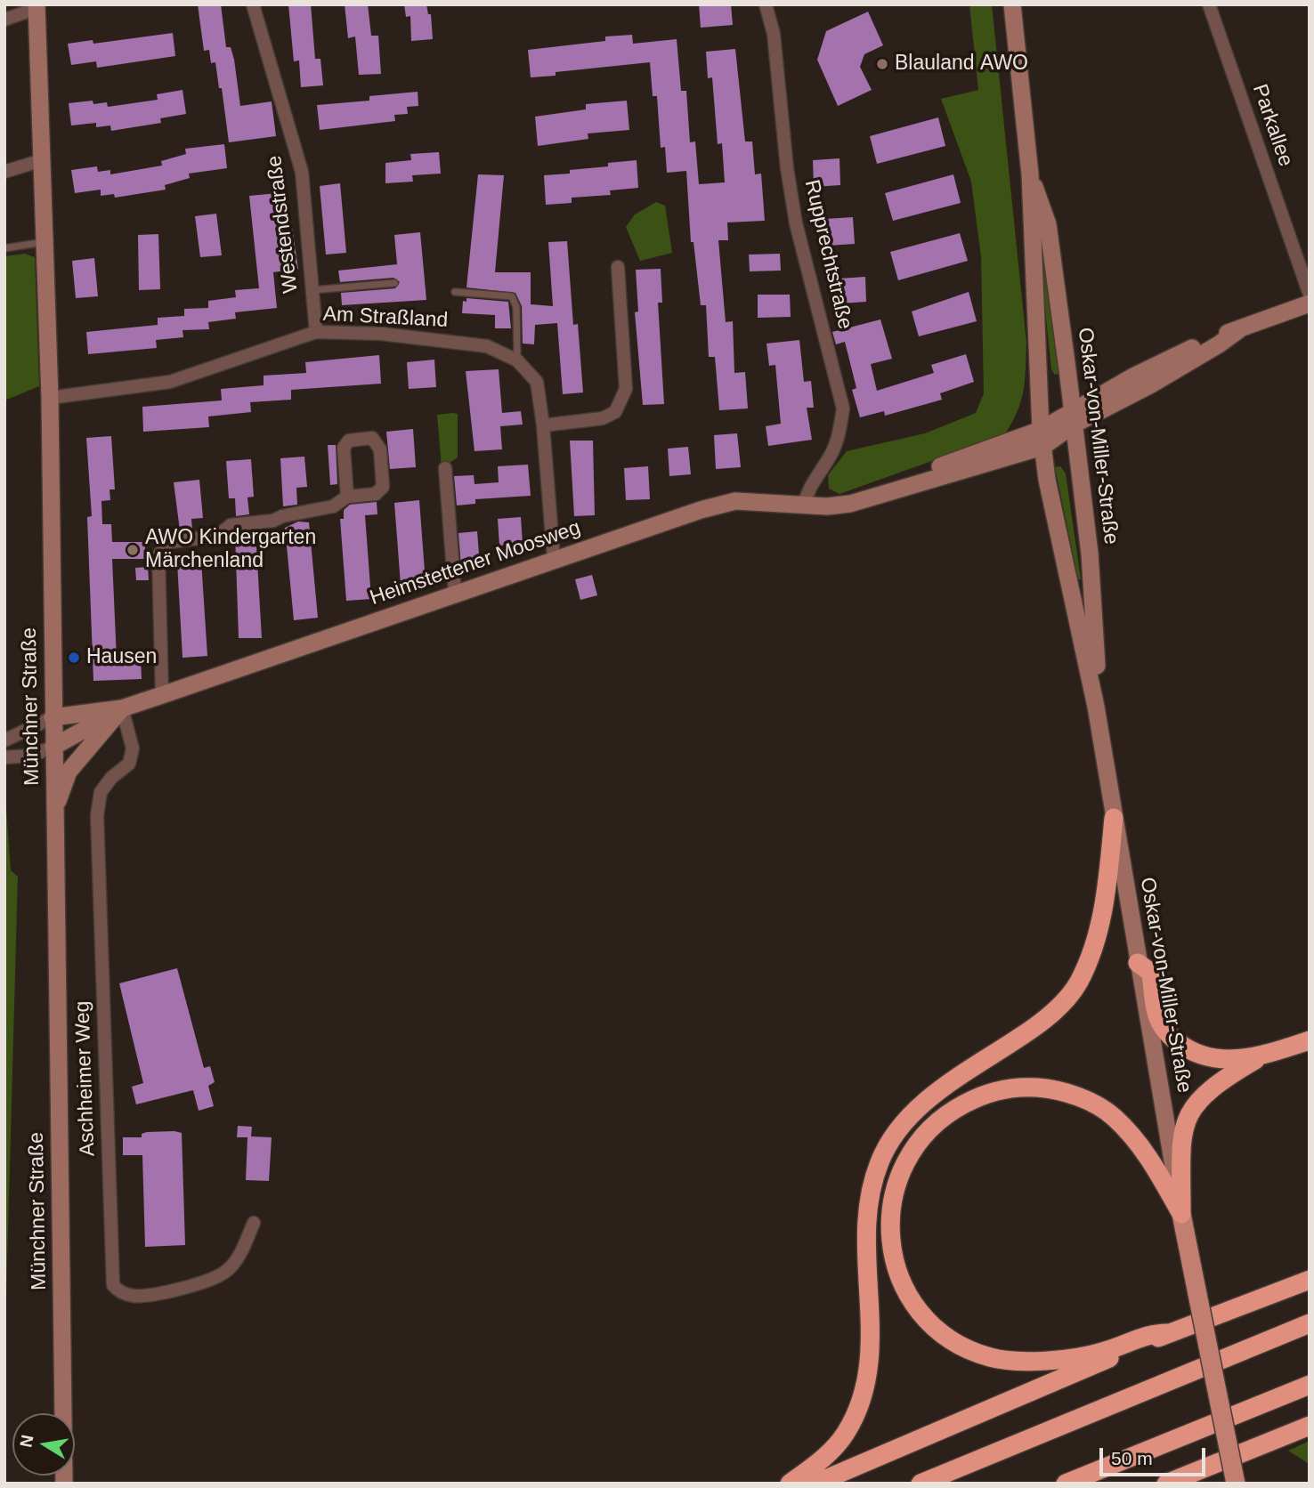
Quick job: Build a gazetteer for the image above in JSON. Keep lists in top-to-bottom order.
{
  "streets": {
    "main road": ["Oskar-von-Miller-Straße"],
    "street": [
      "Parkallee",
      "Westendstraße",
      "Rupprechtstraße",
      "Am Straßland",
      "Heimstettener Moosweg",
      "Münchner Straße",
      "Aschheimer Weg"
    ]
  },
  "crossings": [
    ["Westendstraße", "Am Straßland"],
    ["Rupprechtstraße", "Heimstettener Moosweg"],
    ["Am Straßland", "Heimstettener Moosweg"],
    ["Am Straßland", "Münchner Straße"],
    ["Oskar-von-Miller-Straße", "Heimstettener Moosweg"],
    ["Heimstettener Moosweg", "Münchner Straße"],
    ["Heimstettener Moosweg", "Aschheimer Weg"]
  ],
  "places": ["Blauland AWO", "AWO Kindergarten Märchenland", "Hausen"],
  "scale_bar": "50 m",
  "north": "left"
}
